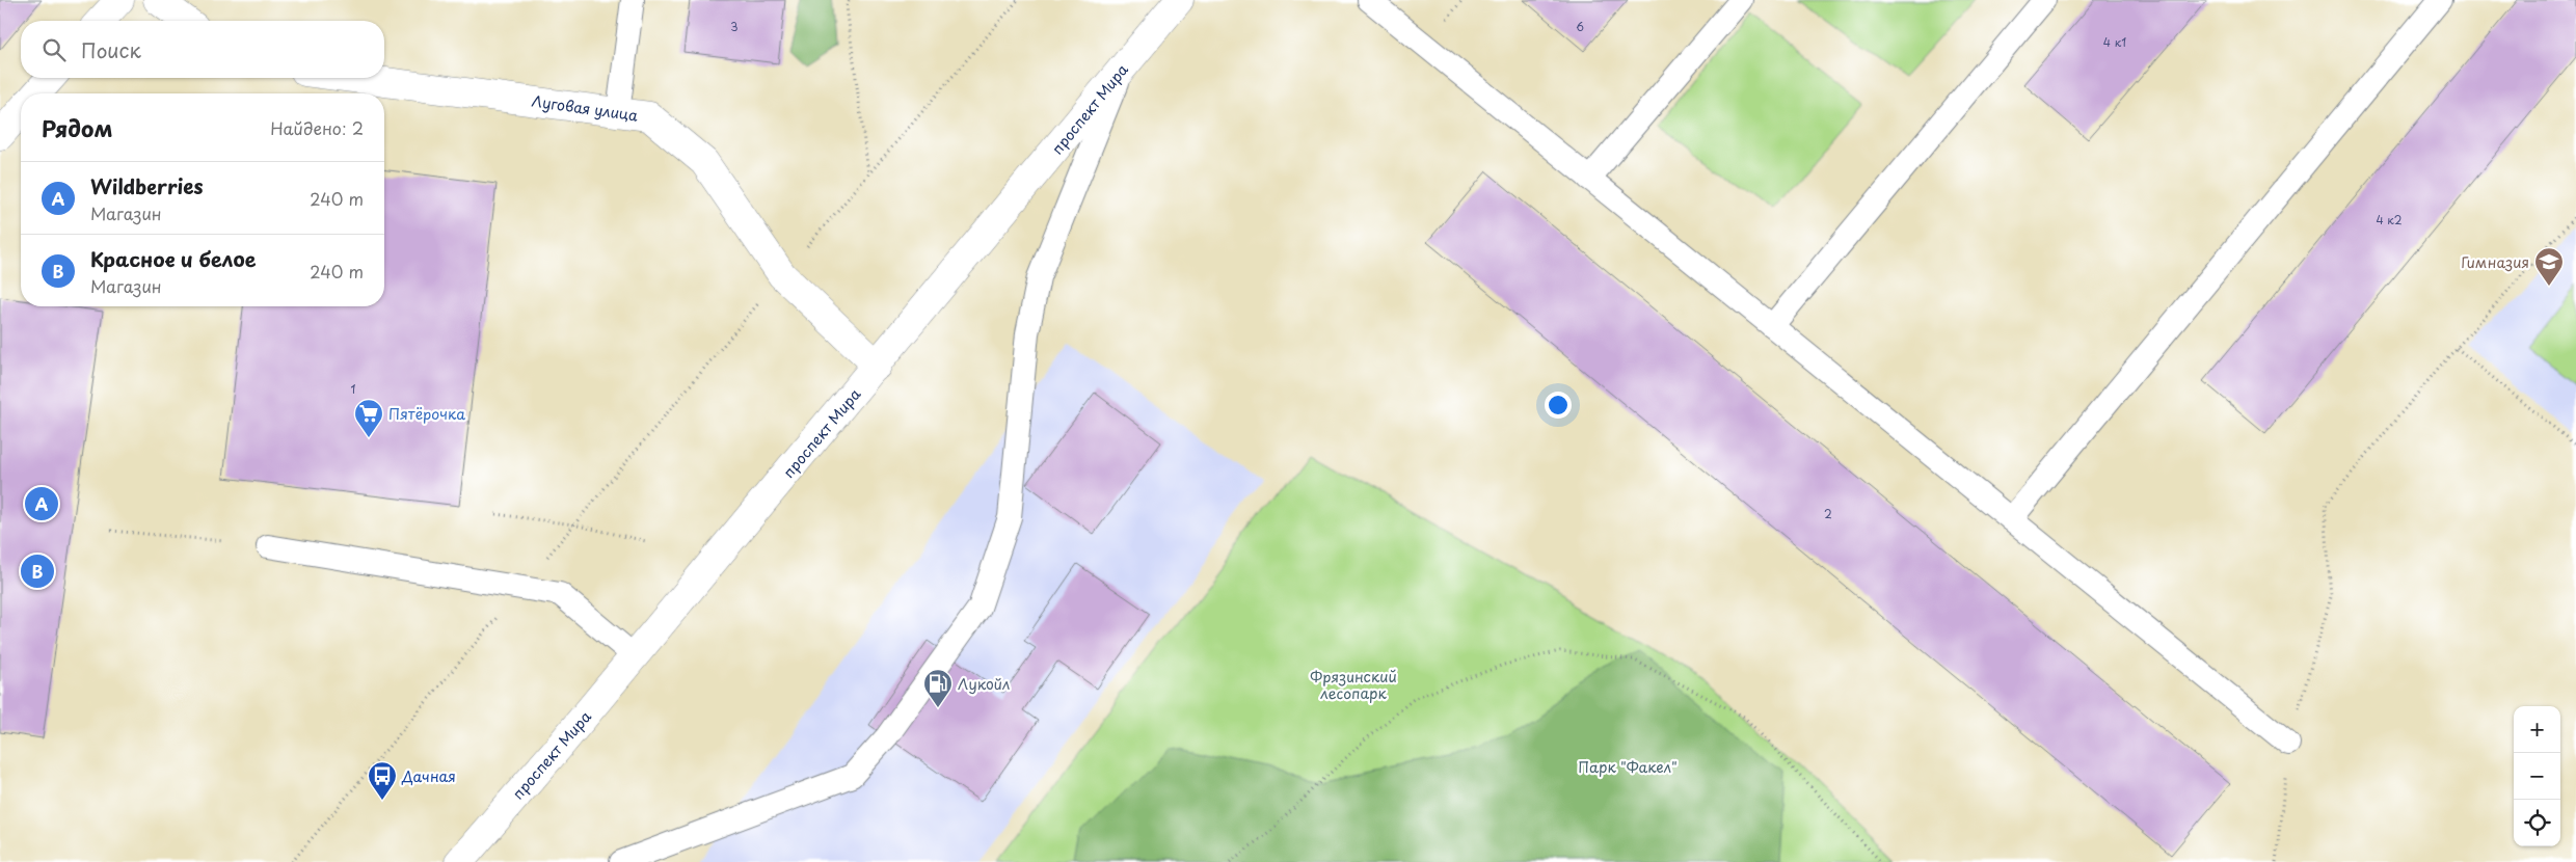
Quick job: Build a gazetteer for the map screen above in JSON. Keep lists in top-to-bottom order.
{
  "streets": {
    "main road": ["Луговая улица", "проспект Мира"]
  },
  "crossings": [
    ["Луговая улица", "проспект Мира"]
  ],
  "parks": ["Фрязинский лесопарк", "Парк \"Факел\""],
  "places": {
    "school or university": ["Гимназия"],
    "supermarket": ["Пятёрочка"],
    "fuel station": ["Лукойл"],
    "bus stop": ["Дачная"]
  },
  "house_numbers": [
    "3",
    "6",
    "4 к1",
    "4 к2",
    "1",
    "2"
  ],
  "page": {
    "search": "Поиск",
    "heading": ["Рядом", "Найдено: 2"],
    "list": [
      {
        "mark": "A",
        "name": "Wildberries",
        "note": "Магазин",
        "value": "240 m"
      },
      {
        "mark": "B",
        "name": "Красное и белое",
        "note": "Магазин",
        "value": "240 m"
      }
    ],
    "pins": ["A", "B"],
    "map_buttons": ["+", "−"]
  }
}
